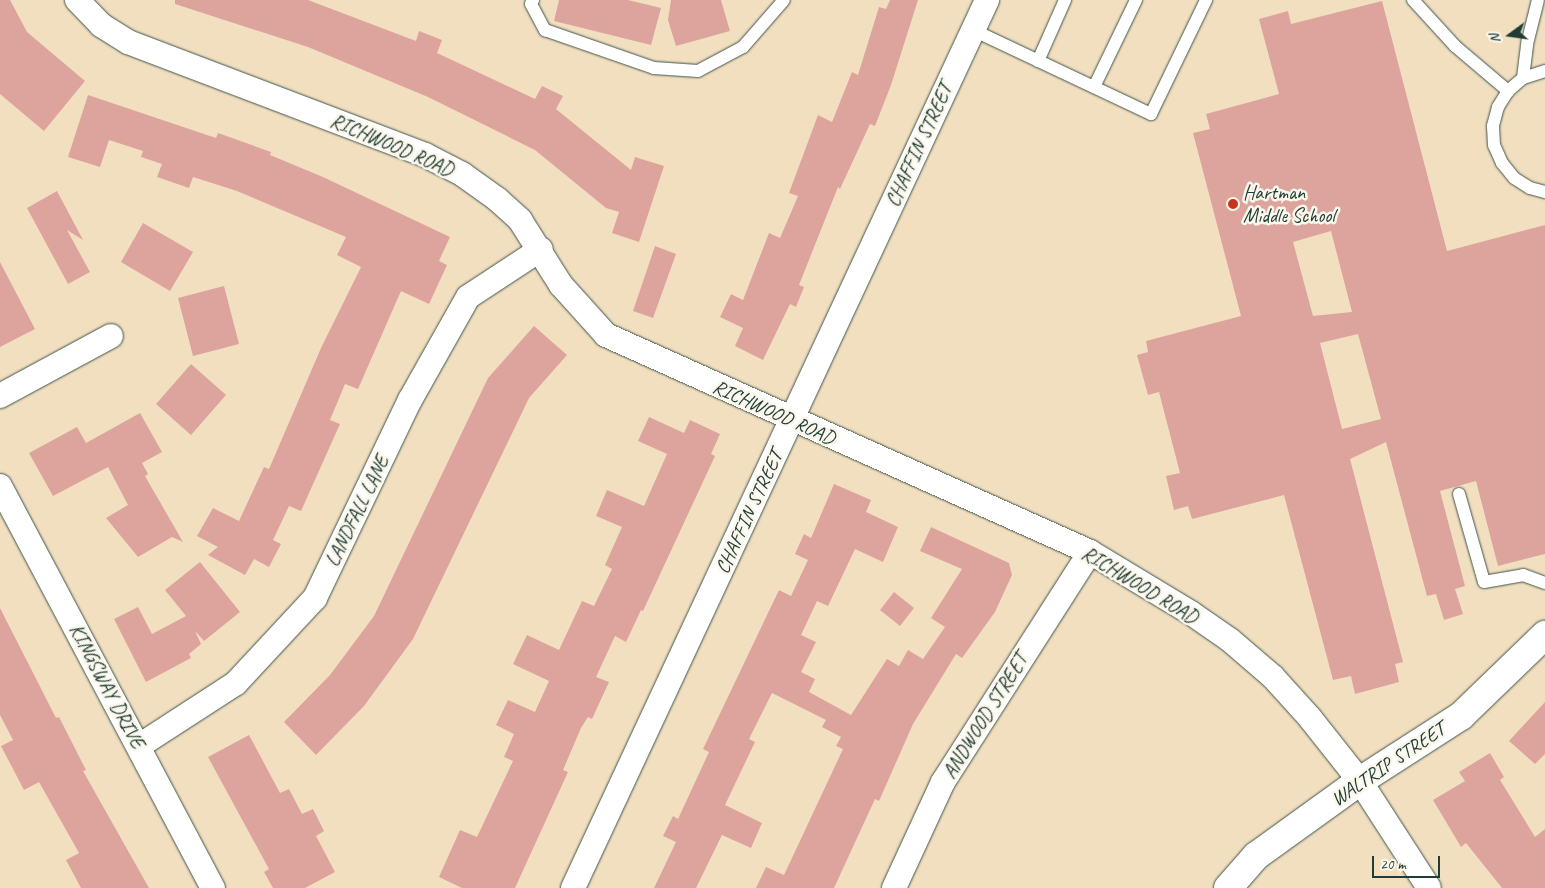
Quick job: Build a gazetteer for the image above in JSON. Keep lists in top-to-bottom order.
{
  "streets": {
    "street": [
      "RICHWOOD ROAD",
      "CHAFFIN STREET",
      "LANDFALL LANE",
      "KINGSWAY DRIVE",
      "ANDWOOD STREET",
      "WALTRIP STREET"
    ]
  },
  "crossings": [
    ["RICHWOOD ROAD", "CHAFFIN STREET"],
    ["RICHWOOD ROAD", "LANDFALL LANE"],
    ["RICHWOOD ROAD", "ANDWOOD STREET"],
    ["RICHWOOD ROAD", "WALTRIP STREET"],
    ["LANDFALL LANE", "KINGSWAY DRIVE"]
  ],
  "places": ["Hartman Middle School"],
  "scale_bar": "20 m",
  "north": "left"
}
